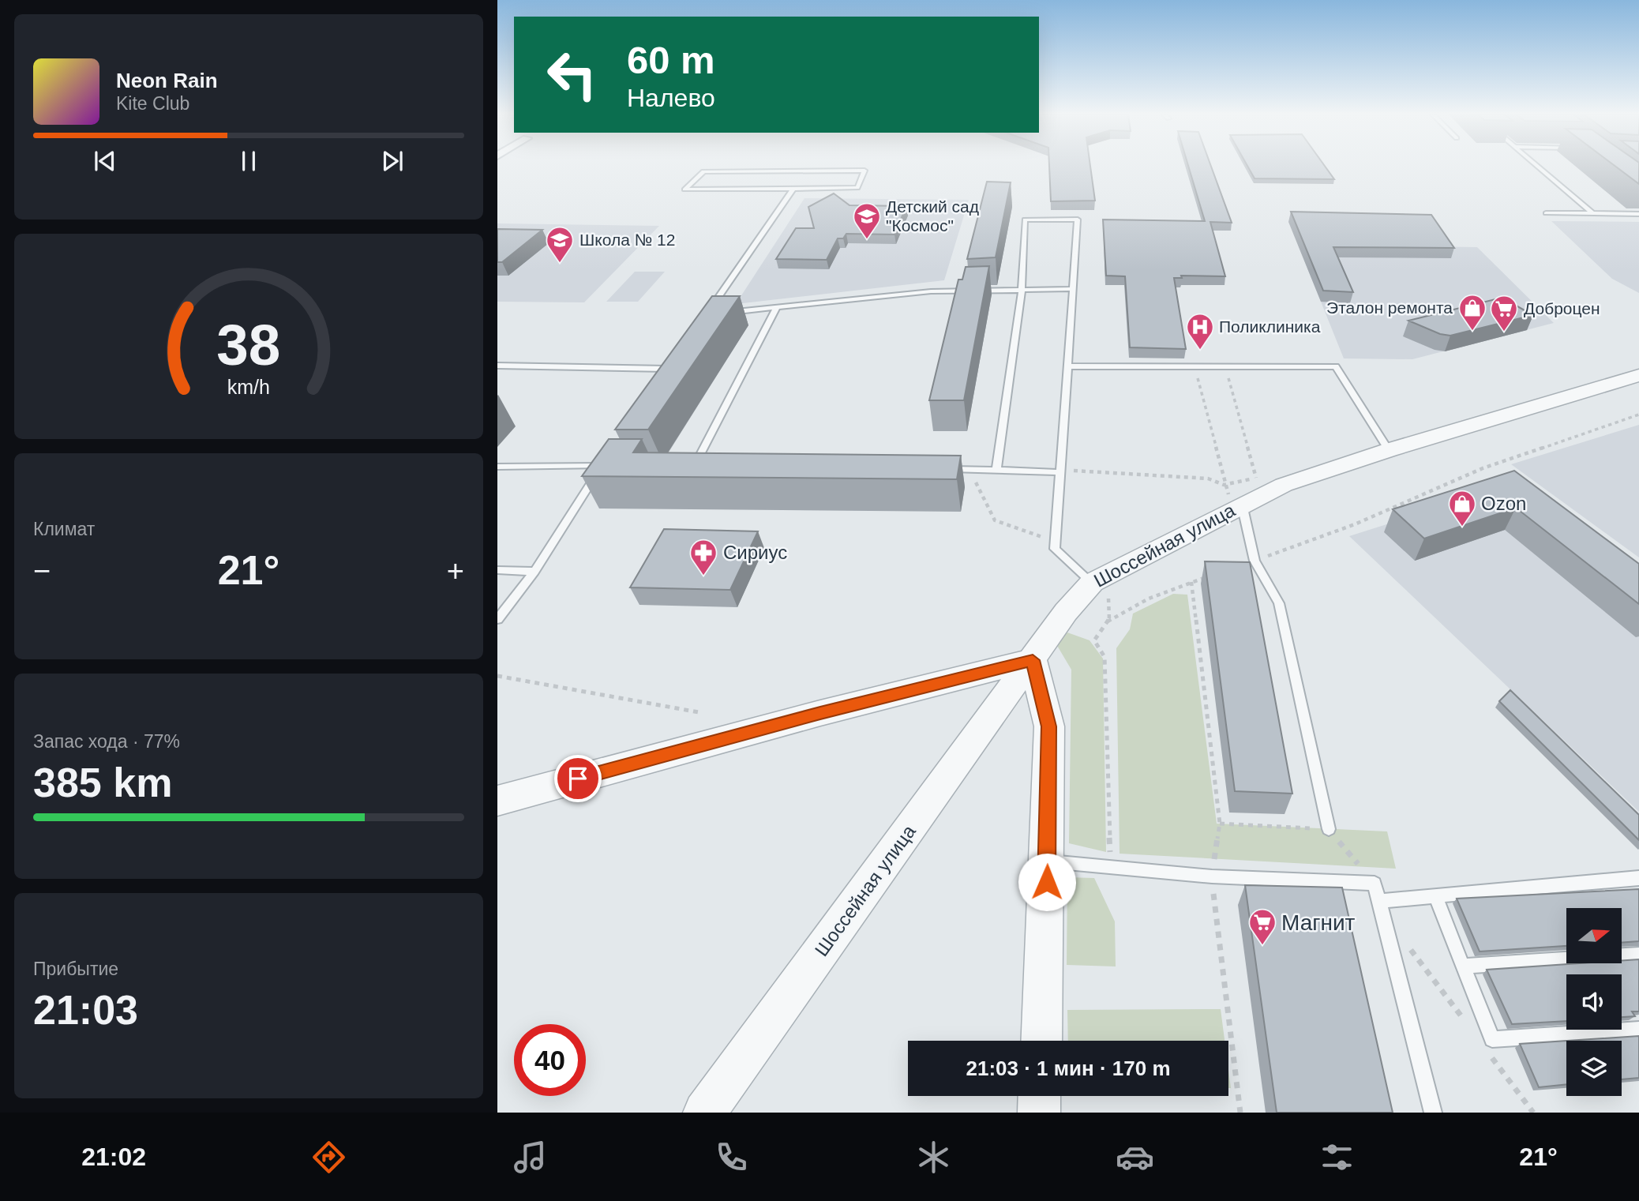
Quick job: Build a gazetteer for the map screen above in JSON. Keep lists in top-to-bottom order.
{
  "streets": {
    "street": ["Шоссейная улица"]
  },
  "places": {
    "school or university": ["Детский сад \"Космос\"", "Школа № 12"],
    "shop": ["Эталон ремонта", "Ozon"],
    "supermarket": ["Доброцен", "Магнит"],
    "hospital": ["Поликлиника"],
    "pharmacy": ["Сириус"]
  },
  "north": "right",
  "page": {
    "turn": ["60 m", "Налево"],
    "song": ["Neon Rain", "Kite Club"],
    "tile": [
      "Климат",
      ["Запас хода · 77%", "385 km"],
      ["Прибытие", "21:03"]
    ],
    "heat": ["−", "21°", "+"],
    "limit": "40",
    "trip": "21:03 · 1 мин · 170 m",
    "tabs": ["21:02", "21°"],
    "gauge": ["38", "km/h"]
  }
}
